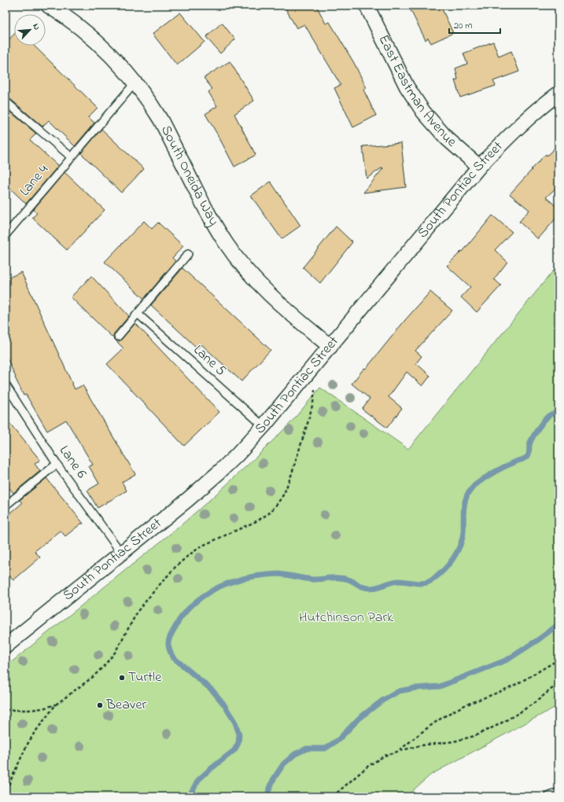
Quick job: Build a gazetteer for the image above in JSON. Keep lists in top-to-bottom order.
{
  "streets": {
    "street": ["East Eastman Avenue", "South Oneida Way", "South Pontiac Street"],
    "lane": ["Lane 4", "Lane 5", "Lane 6"]
  },
  "crossings": [
    ["East Eastman Avenue", "South Pontiac Street"],
    ["South Oneida Way", "Lane 4"],
    ["South Oneida Way", "South Pontiac Street"],
    ["South Pontiac Street", "Lane 5"],
    ["South Pontiac Street", "Lane 6"]
  ],
  "parks": ["Hutchinson Park"],
  "places": ["Turtle", "Beaver"],
  "scale_bar": "20 m",
  "north": "top right"
}
